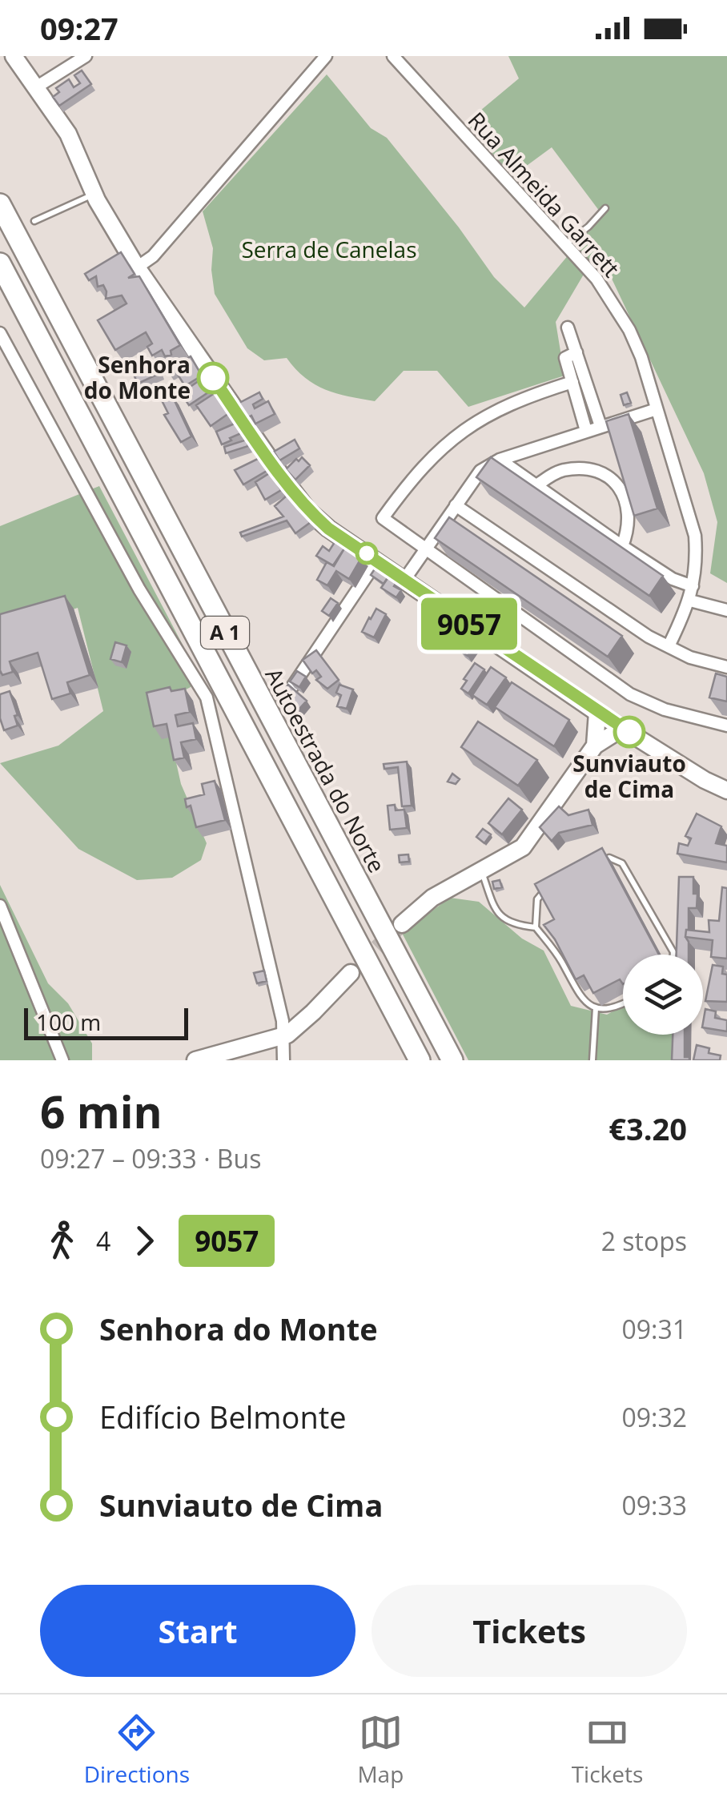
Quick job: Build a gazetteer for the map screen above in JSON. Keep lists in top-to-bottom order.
{
  "streets": {
    "highway": ["A 1", "Autoestrada do Norte"],
    "street": ["Rua Almeida Garrett"]
  },
  "parks": ["Serra de Canelas"],
  "places": ["Senhora do Monte", "Sunviauto de Cima"],
  "lines": ["bus line 9057"],
  "scale_bar": "100 m",
  "page": {
    "status": "09:27",
    "on_map": "9057",
    "scale": "100 m",
    "heading": ["6 min", "09:27 – 09:33 · Bus", "€3.20"],
    "legs": ["4", "9057", "2 stops"],
    "list": [
      {
        "name": "Senhora do Monte",
        "value": "09:31"
      },
      {
        "name": "Edifício Belmonte",
        "value": "09:32"
      },
      {
        "name": "Sunviauto de Cima",
        "value": "09:33"
      }
    ],
    "buttons": ["Start", "Tickets"],
    "tabs": ["Directions", "Map", "Tickets"]
  }
}
